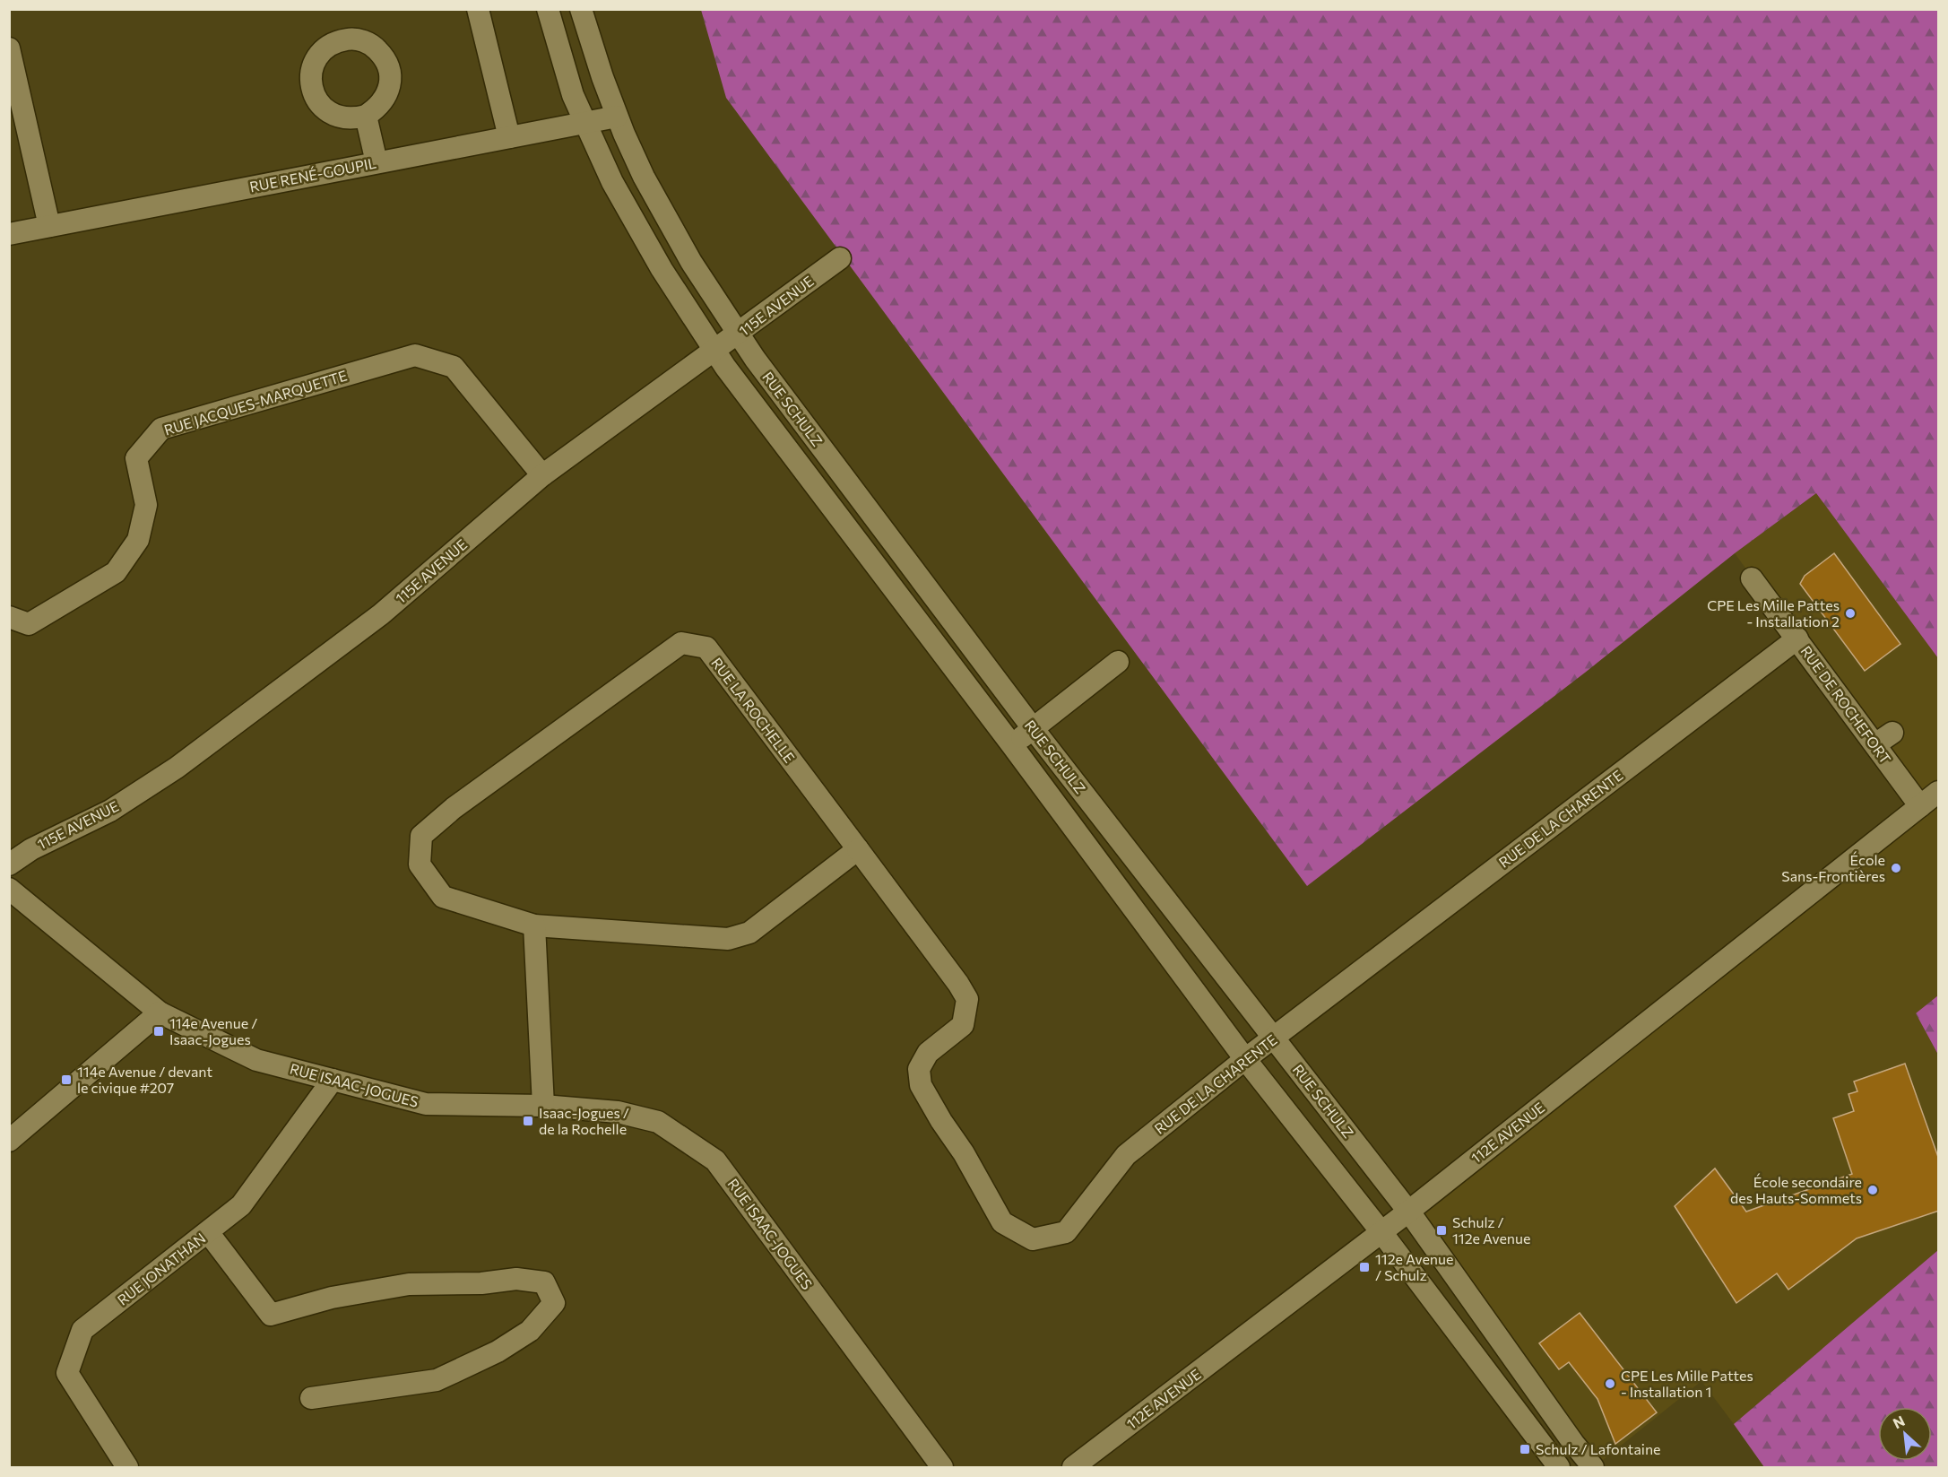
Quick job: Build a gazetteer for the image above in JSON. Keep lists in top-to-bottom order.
{
  "streets": {
    "street": [
      "RUE RENÉ-GOUPIL",
      "115E AVENUE",
      "RUE JACQUES-MARQUETTE",
      "RUE SCHULZ",
      "RUE DE ROCHEFORT",
      "RUE LA ROCHELLE",
      "RUE DE LA CHARENTE",
      "RUE ISAAC-JOGUES",
      "112E AVENUE",
      "RUE JONATHAN"
    ]
  },
  "crossings": [
    ["RUE RENÉ-GOUPIL", "RUE SCHULZ"],
    ["115E AVENUE", "RUE JACQUES-MARQUETTE"],
    ["115E AVENUE", "RUE SCHULZ"],
    ["RUE SCHULZ", "RUE DE LA CHARENTE"],
    ["RUE SCHULZ", "112E AVENUE"],
    ["RUE DE ROCHEFORT", "RUE DE LA CHARENTE"],
    ["RUE DE ROCHEFORT", "112E AVENUE"],
    ["RUE LA ROCHELLE", "RUE DE LA CHARENTE"],
    ["RUE ISAAC-JOGUES", "RUE JONATHAN"]
  ],
  "places": {
    "other": [
      "CPE Les Mille Pattes - Installation 2",
      "École Sans-Frontières",
      "École secondaire des Hauts-Sommets",
      "CPE Les Mille Pattes - Installation 1"
    ],
    "transit": [
      "114e Avenue / Isaac-Jogues",
      "114e Avenue / devant le civique #207",
      "Isaac-Jogues / de la Rochelle",
      "Schulz / 112e Avenue",
      "112e Avenue / Schulz",
      "Schulz / Lafontaine"
    ]
  },
  "north": "top left"
}
